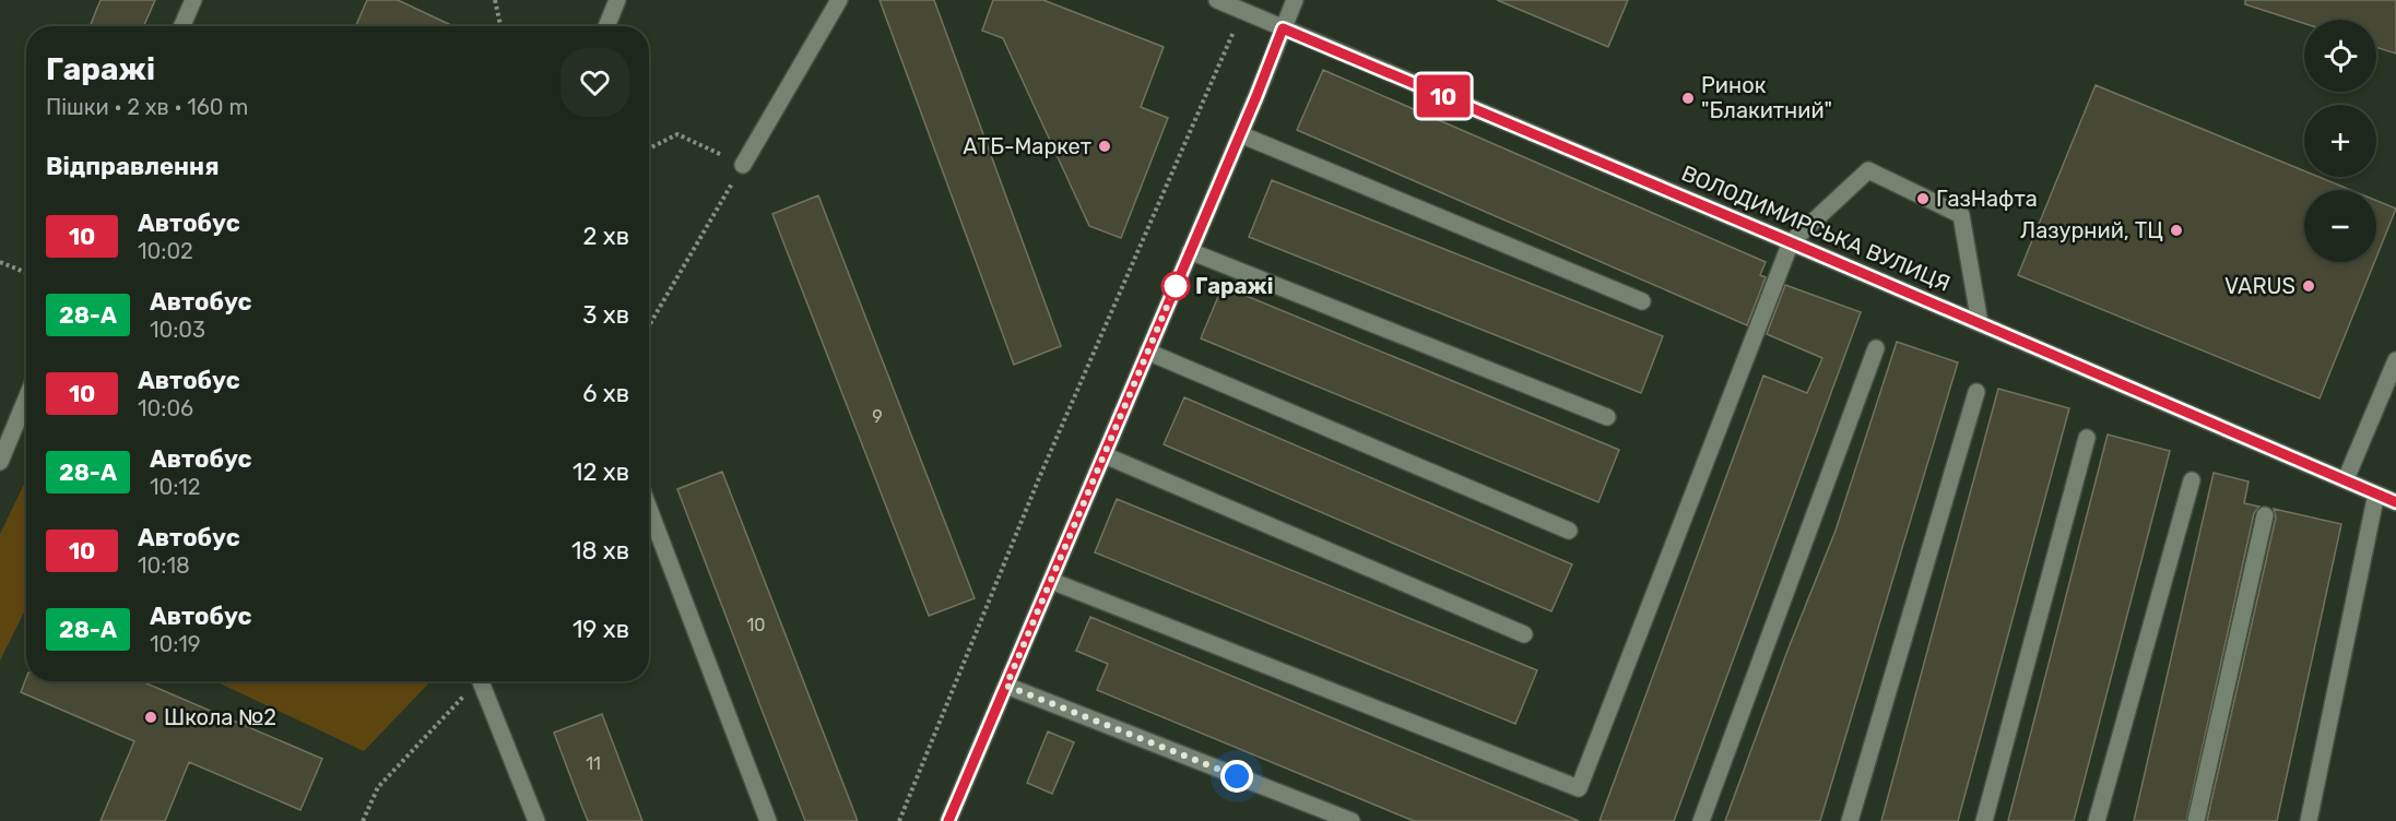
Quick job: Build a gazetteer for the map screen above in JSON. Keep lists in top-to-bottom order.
{
  "streets": {
    "street": ["ВОЛОДИМИРСЬКА ВУЛИЦЯ"]
  },
  "places": [
    "Ринок \"Блакитний\"",
    "АТБ-Маркет",
    "ГазНафта",
    "Лазурний, ТЦ",
    "Гаражі",
    "VARUS",
    "Школа №2"
  ],
  "lines": ["bus line 10"],
  "house_numbers": ["9", "10", "11"],
  "page": {
    "on_map": "10",
    "map_buttons": ["+", "−"],
    "heading": [
      ["Гаражі", "Пішки · 2 хв · 160 m"],
      "Відправлення"
    ],
    "list": [
      {
        "mark": "10",
        "name": "Автобус",
        "note": "10:02",
        "value": "2 хв"
      },
      {
        "mark": "28-А",
        "name": "Автобус",
        "note": "10:03",
        "value": "3 хв"
      },
      {
        "mark": "10",
        "name": "Автобус",
        "note": "10:06",
        "value": "6 хв"
      },
      {
        "mark": "28-А",
        "name": "Автобус",
        "note": "10:12",
        "value": "12 хв"
      },
      {
        "mark": "10",
        "name": "Автобус",
        "note": "10:18",
        "value": "18 хв"
      },
      {
        "mark": "28-А",
        "name": "Автобус",
        "note": "10:19",
        "value": "19 хв"
      }
    ]
  }
}
